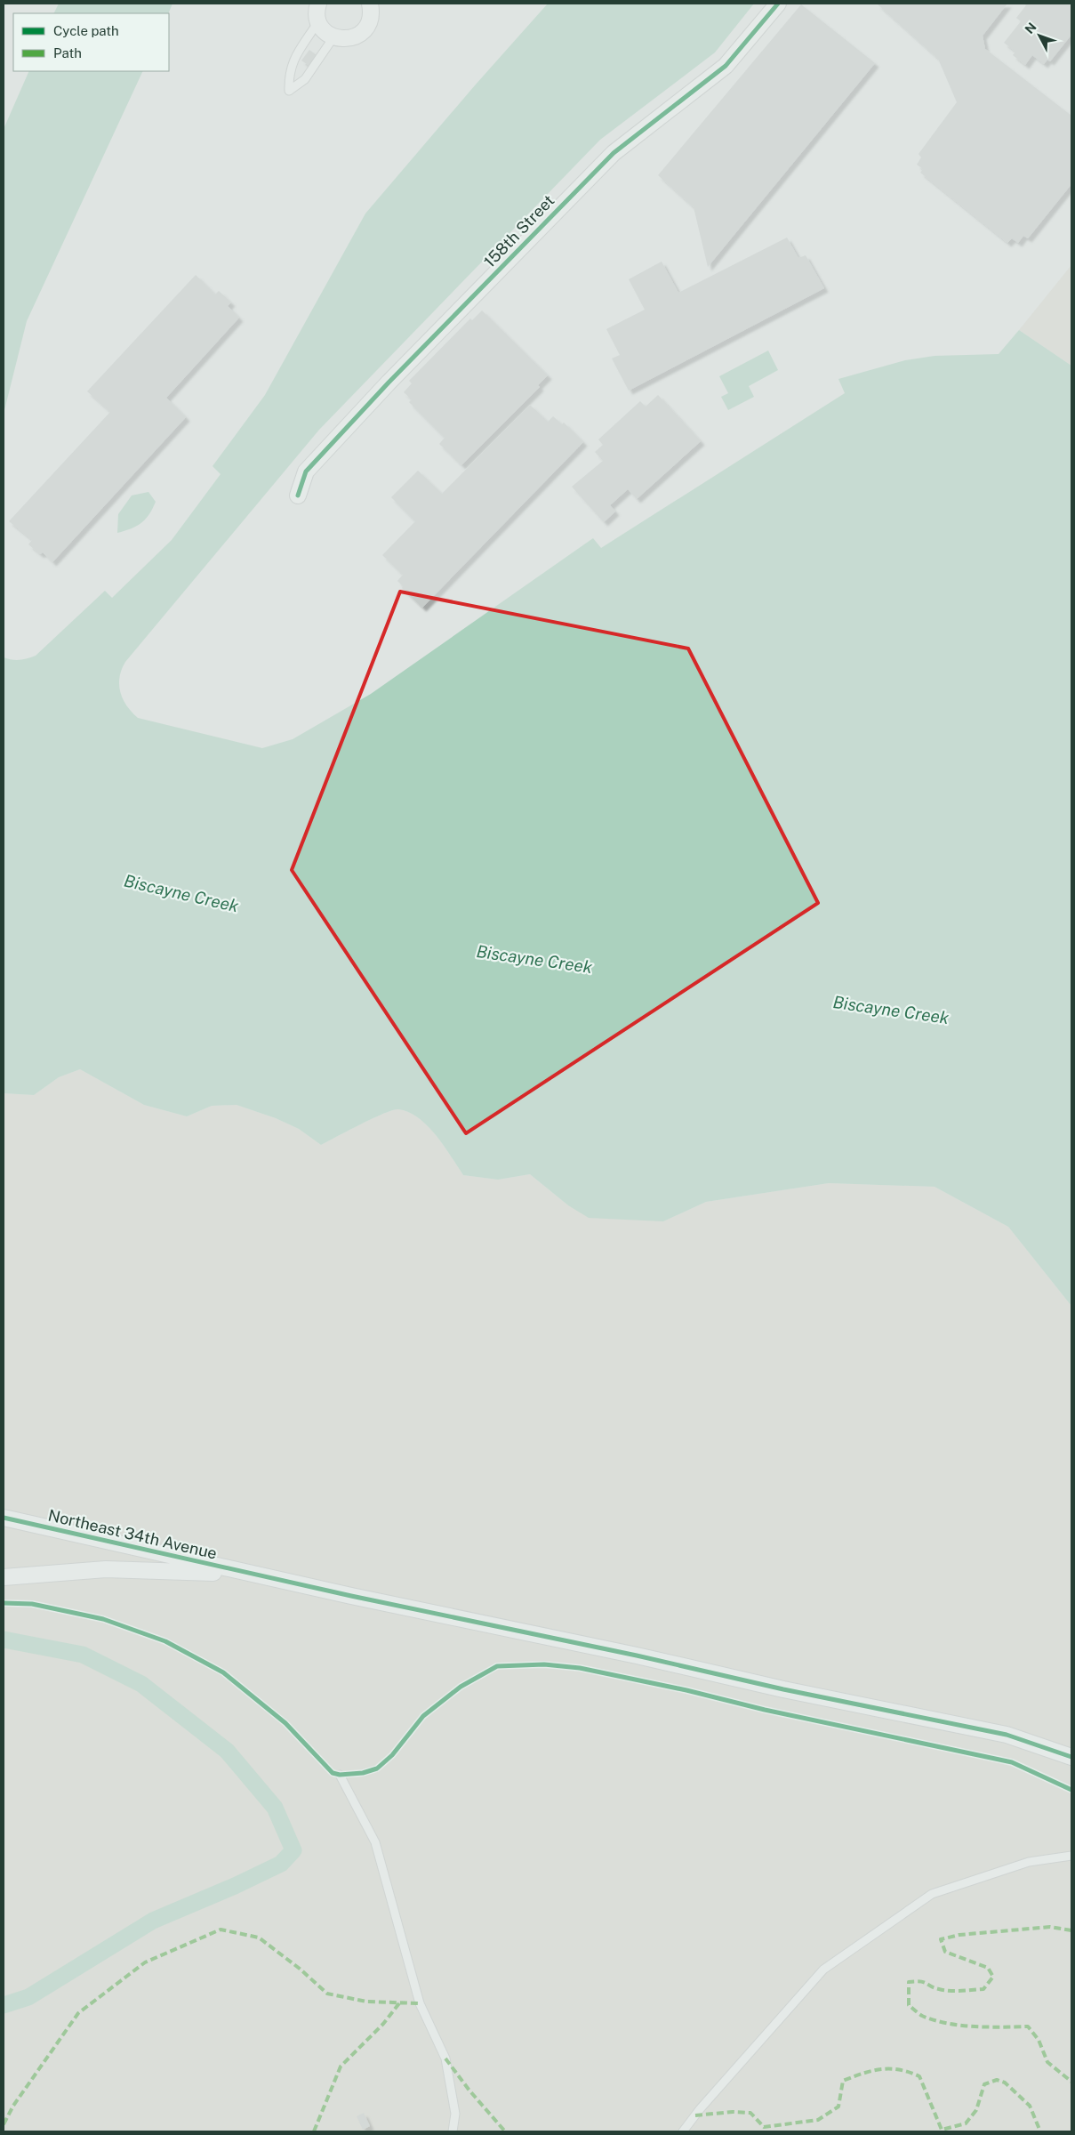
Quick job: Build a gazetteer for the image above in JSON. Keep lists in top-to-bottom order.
{
  "streets": {
    "street": ["158th Street", "Northeast 34th Avenue"]
  },
  "water": ["Biscayne Creek"],
  "legend": ["Cycle path", "Path"],
  "north": "top left"
}
